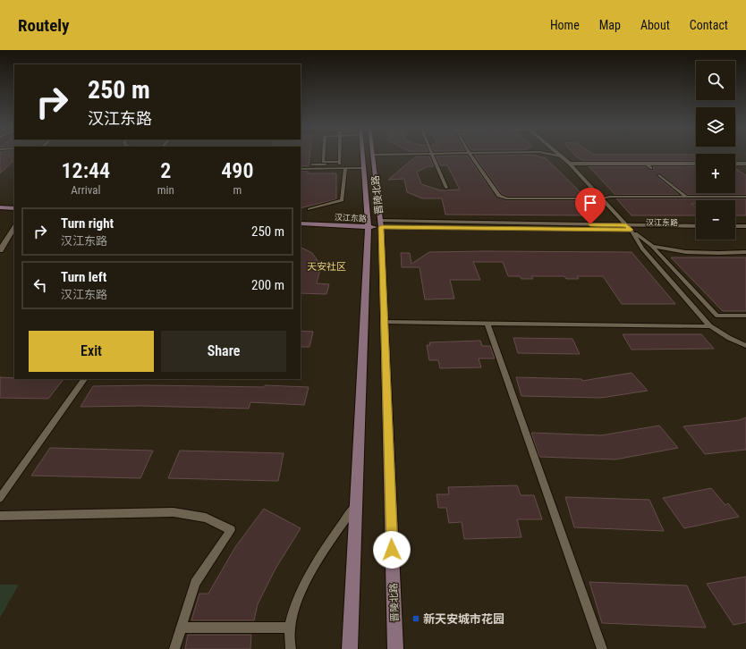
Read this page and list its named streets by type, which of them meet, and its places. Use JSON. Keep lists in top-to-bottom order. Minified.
{"streets":{"main road":["晋陵北路","汉江东路"]},"crossings":[["晋陵北路","汉江东路"]],"districts":["天安社区"],"places":{"transit":["新天安城市花园"]},"page":{"header":"Routely","nav":["Home","Map","About","Contact"],"map_buttons":["+","−"],"turn":["250 m","汉江东路"],"eta":["12:44","Arrival","2","min","490","m"],"list":[{"name":"Turn right","note":"汉江东路","value":"250 m"},{"name":"Turn left","note":"汉江东路","value":"200 m"}],"buttons":["Exit","Share"]}}
